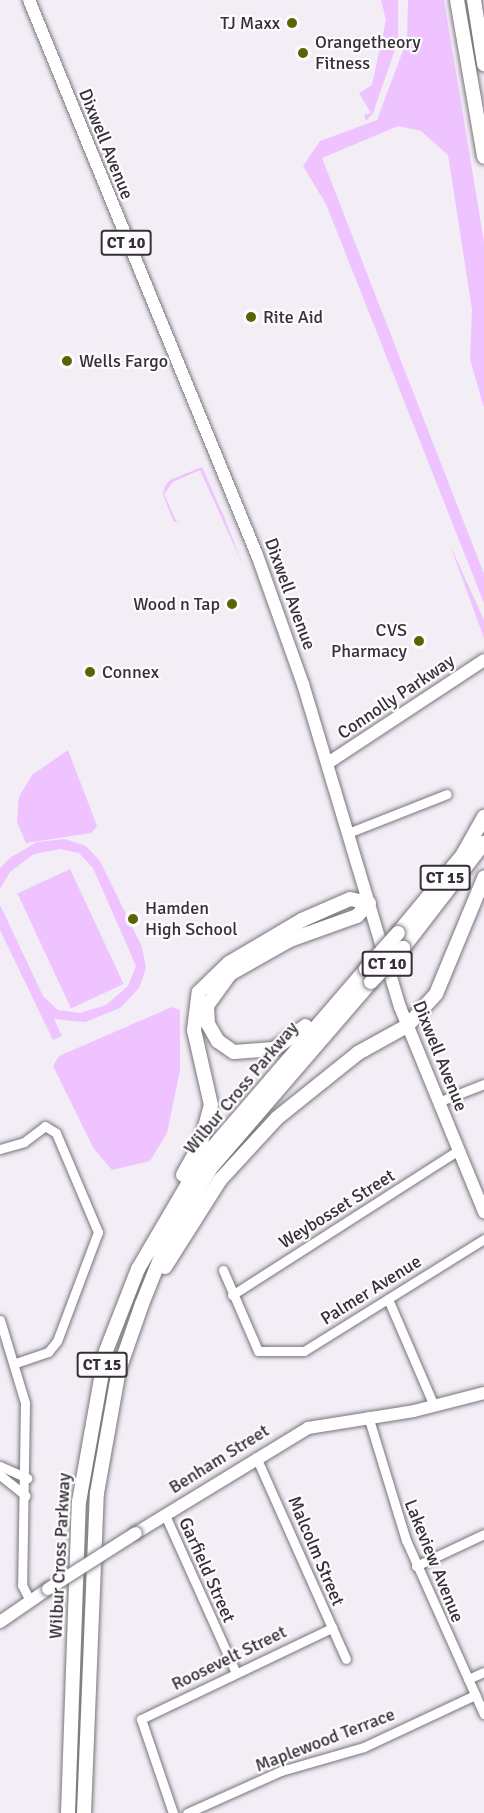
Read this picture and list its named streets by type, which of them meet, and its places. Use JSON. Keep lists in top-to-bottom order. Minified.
{"streets":{"highway":["CT 15","Wilbur Cross Parkway"],"main road":["Dixwell Avenue","CT 10","Connolly Parkway","Benham Street"],"street":["Weybosset Street","Palmer Avenue","Malcolm Street","Lakeview Avenue","Garfield Street","Roosevelt Street","Maplewood Terrace"]},"crossings":[["Dixwell Avenue","Connolly Parkway"],["Dixwell Avenue","Weybosset Street"],["Weybosset Street","Palmer Avenue"],["Benham Street","Malcolm Street"],["Benham Street","Lakeview Avenue"],["Benham Street","Garfield Street"],["Malcolm Street","Roosevelt Street"],["Lakeview Avenue","Maplewood Terrace"],["Garfield Street","Roosevelt Street"]],"places":["TJ Maxx","Orangetheory Fitness","Rite Aid","Wells Fargo","Wood n Tap","CVS Pharmacy","Connex","Hamden High School"]}
